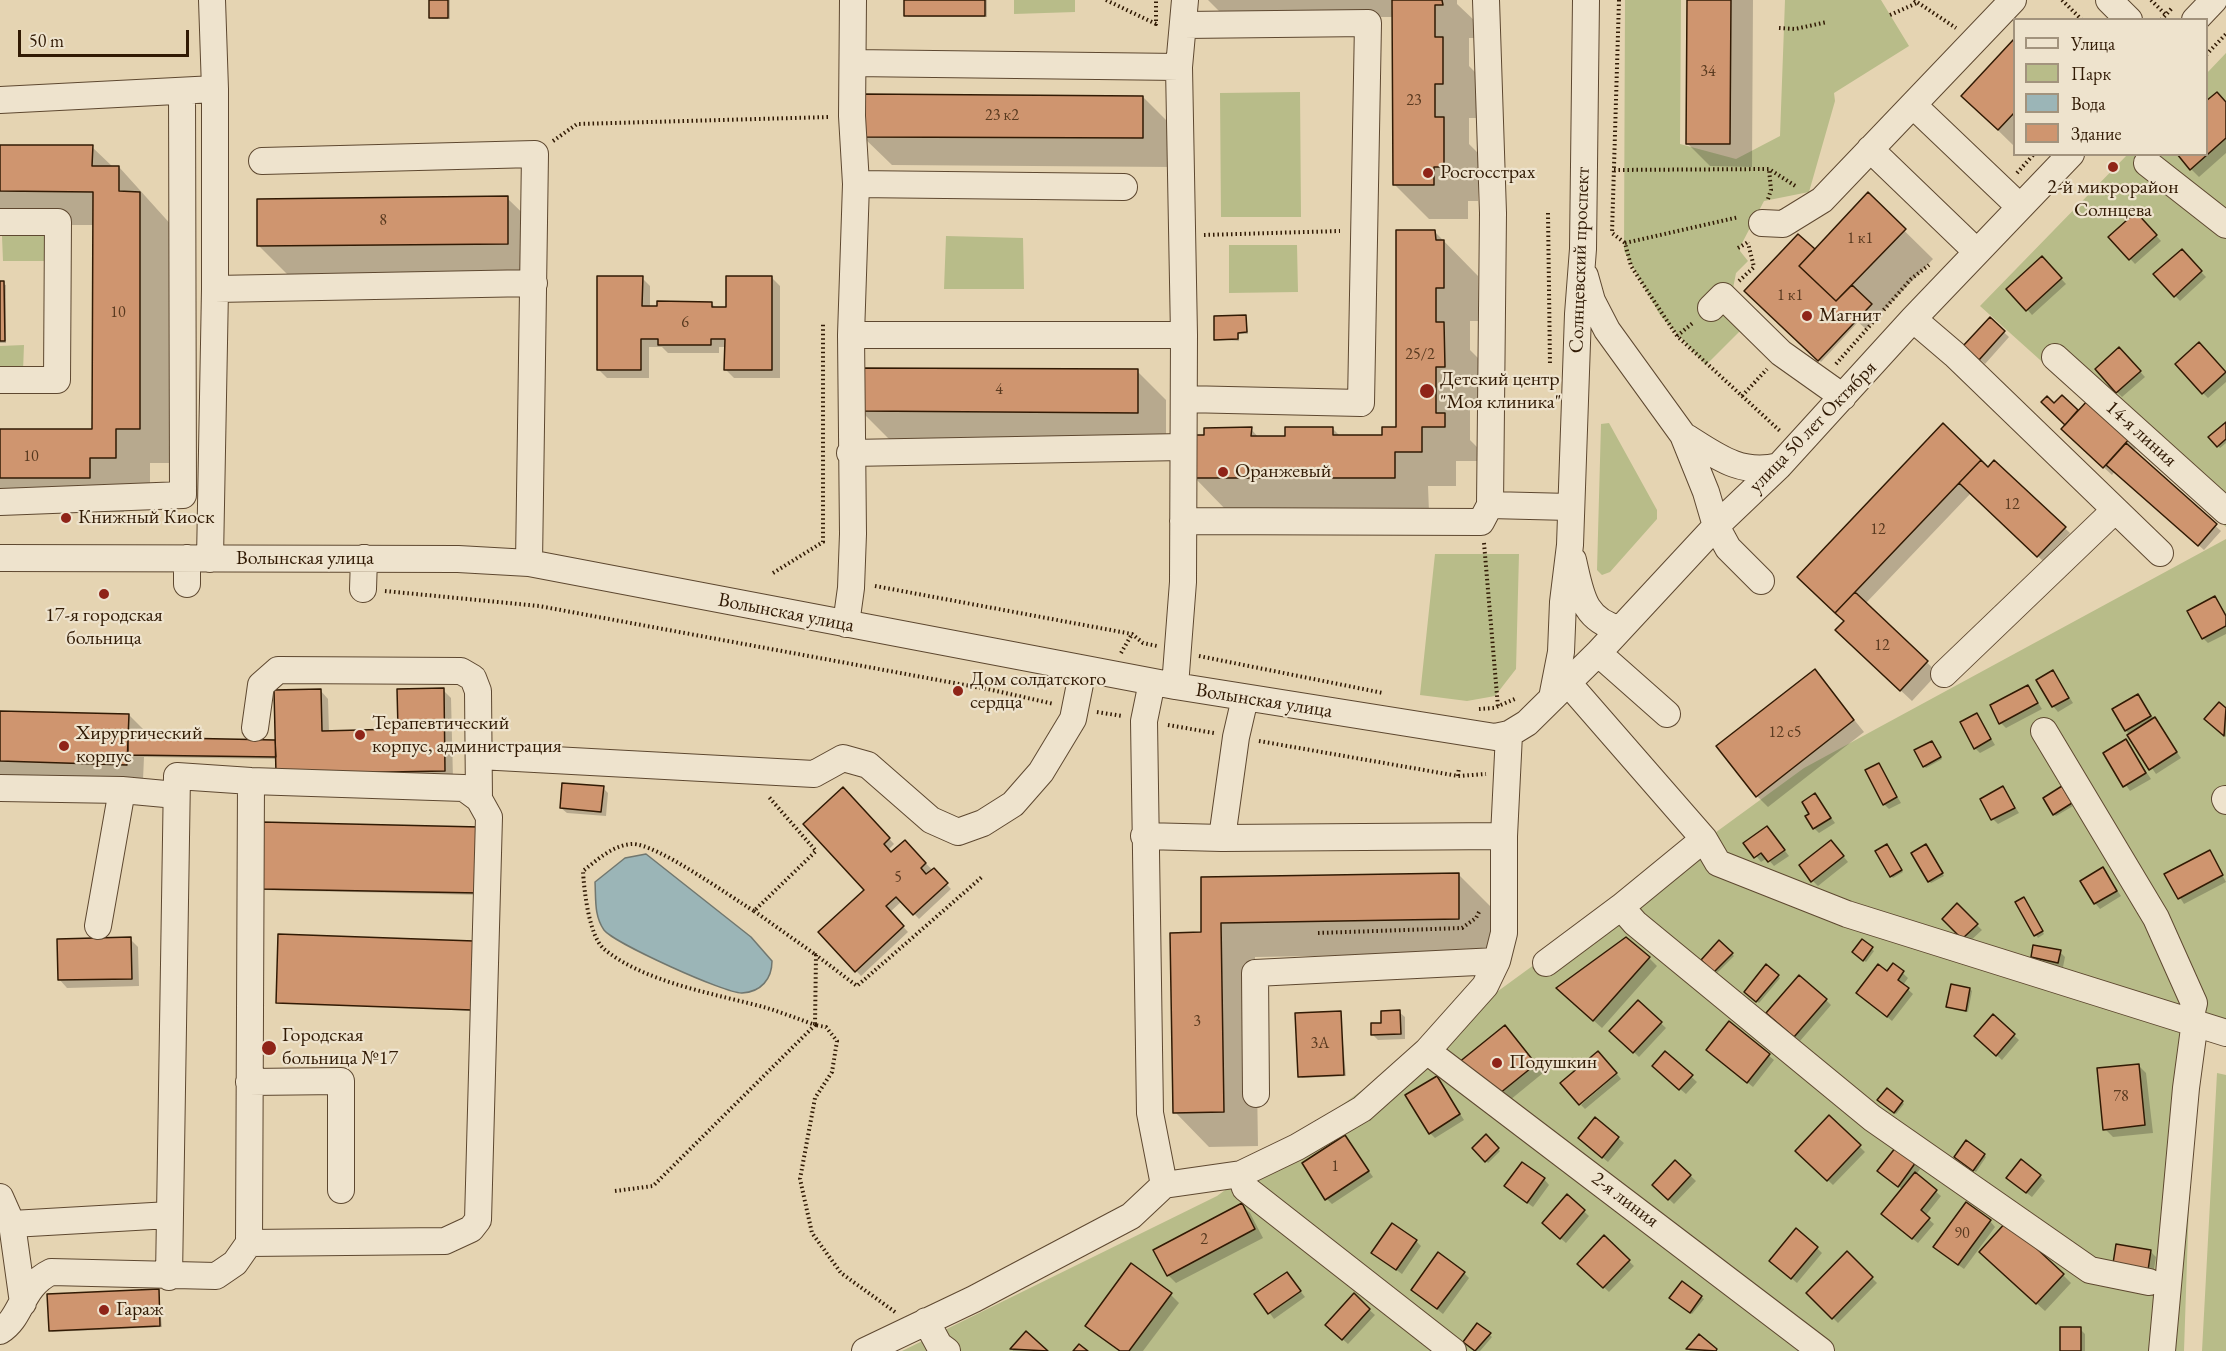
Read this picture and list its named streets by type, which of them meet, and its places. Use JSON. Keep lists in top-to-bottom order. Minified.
{"streets":{"street":["Солнцевский проспект","улица 50 лет Октября","14-я линия","Волынская улица","2-я линия"]},"crossings":[["Солнцевский проспект","улица 50 лет Октября"]],"places":["2-й микрорайон Солнцева","Росгосстрах","Магнит","Детский центр \"Моя клиника\"","Оранжевый","Книжный Киоск","17-я городская больница","Дом солдатского сердца","Терапевтический корпус, администрация","Хирургический корпус","Городская больница №17","Подушкин","Гараж"],"house_numbers":["34","23","23 к2","8","1 к1","1 к1","10","6","25/2","4","10","12","12","12","12 с5","5","3","3А","78","1","90","2"],"legend":["Улица","Парк","Вода","Здание"],"scale_bar":"50 m"}
